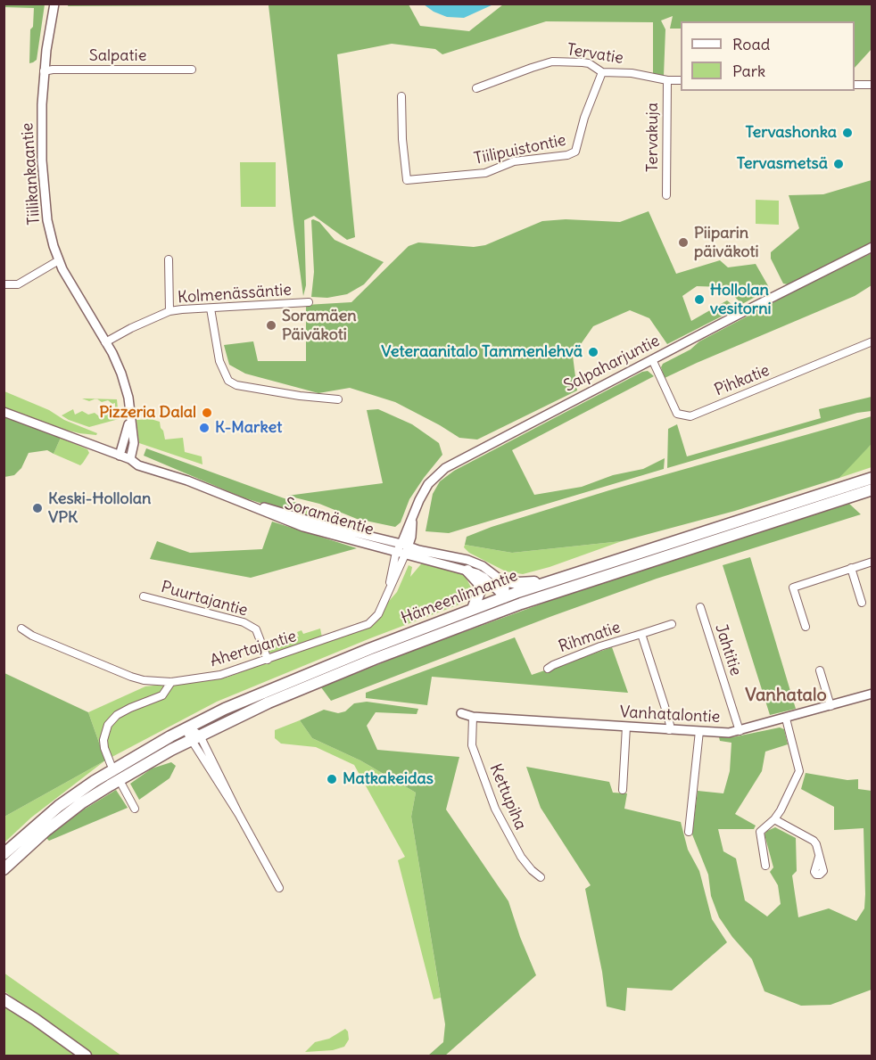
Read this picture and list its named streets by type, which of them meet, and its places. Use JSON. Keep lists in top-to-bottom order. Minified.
{"streets":{"main road":["Hämeenlinnantie"],"street":["Tervatie","Salpatie","Tervakuja","Tiilipuistontie","Tiilikankaantie","Kolmenässäntie","Salpaharjuntie","Pihkatie","Soramäentie","Puurtajantie","Rihmatie","Ahertajantie","Jahtitie","Vanhatalontie","Kettupiha"]},"crossings":[["Tervatie","Tervakuja"],["Tervatie","Tiilipuistontie"],["Salpatie","Tiilikankaantie"],["Tiilikankaantie","Kolmenässäntie"],["Tiilikankaantie","Soramäentie"],["Salpaharjuntie","Pihkatie"],["Salpaharjuntie","Soramäentie"],["Salpaharjuntie","Ahertajantie"],["Soramäentie","Hämeenlinnantie"],["Soramäentie","Ahertajantie"],["Puurtajantie","Ahertajantie"],["Rihmatie","Vanhatalontie"],["Jahtitie","Vanhatalontie"],["Vanhatalontie","Kettupiha"]],"districts":["Vanhatalo"],"places":["Tervashonka","Tervasmetsä","Piiparin päiväkoti","Hollolan vesitorni","Soramäen Päiväkoti","Veteraanitalo Tammenlehvä","Pizzeria Dalal","K-Market","Keski-Hollolan VPK","Matkakeidas"],"legend":["Road","Park"]}
